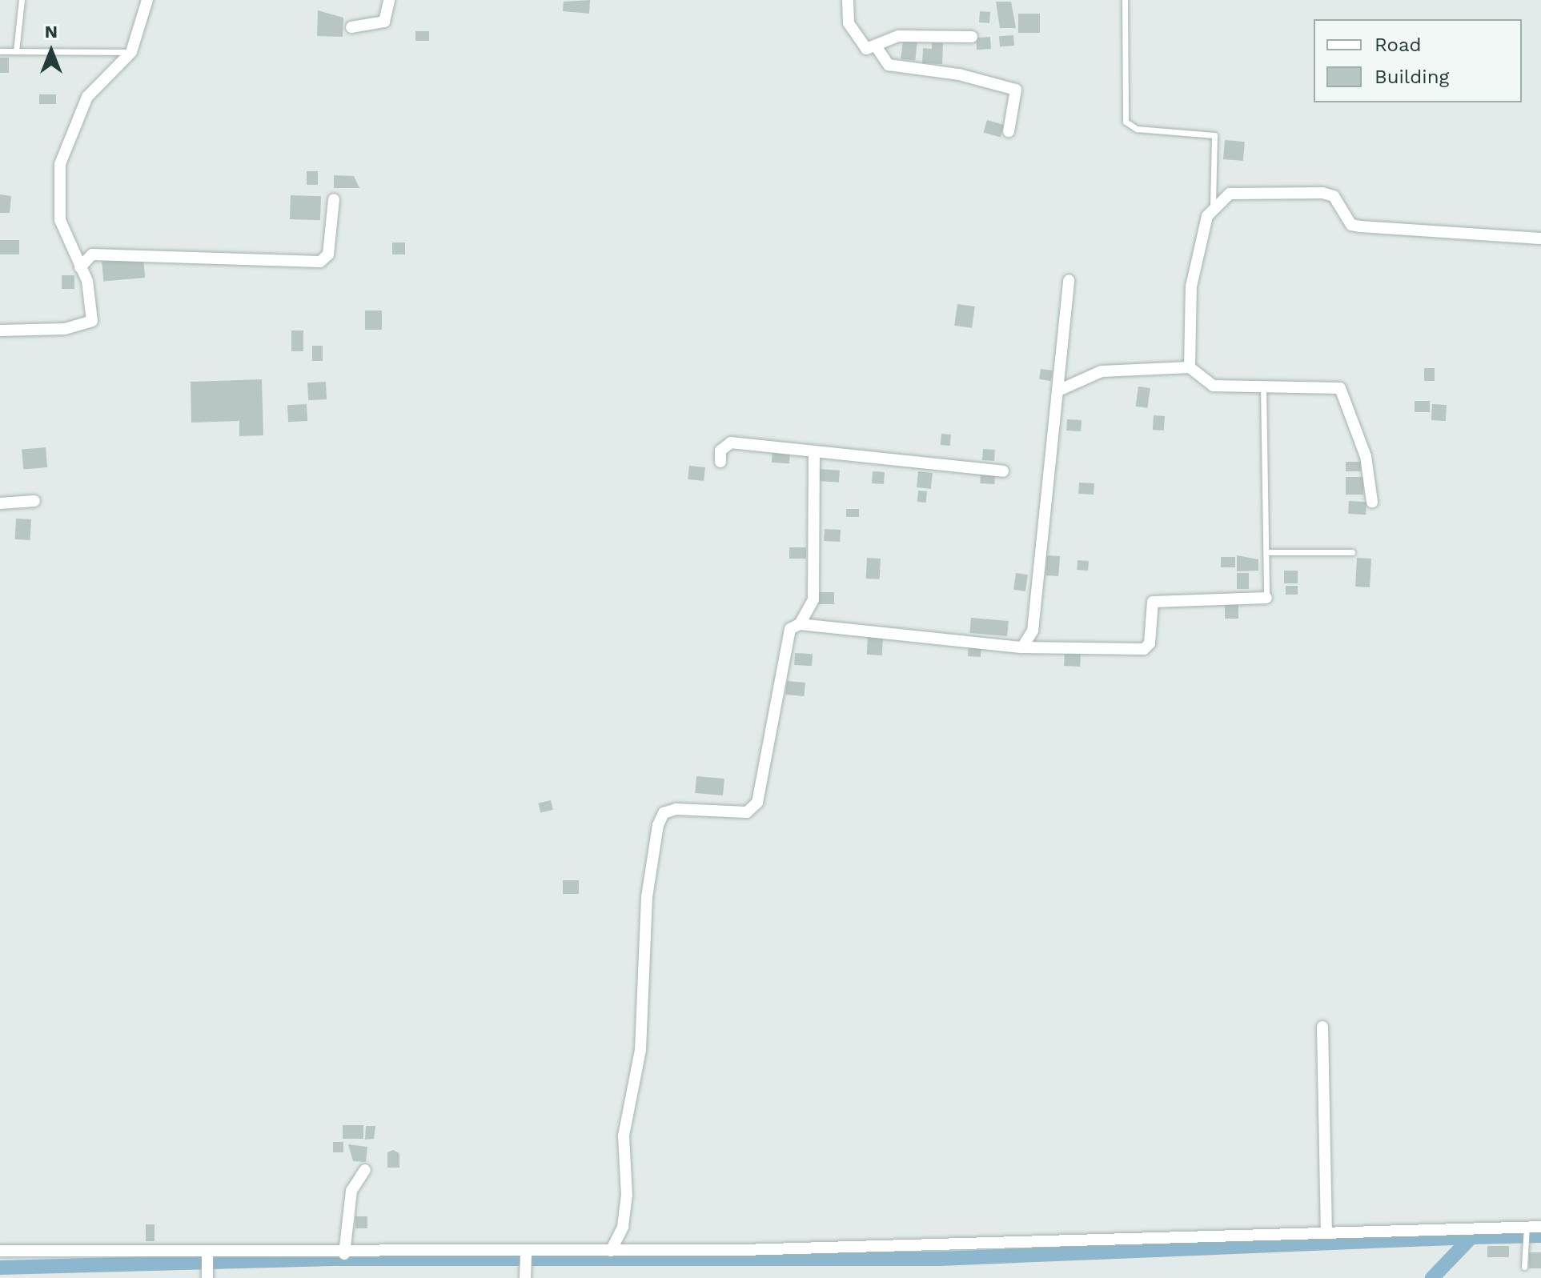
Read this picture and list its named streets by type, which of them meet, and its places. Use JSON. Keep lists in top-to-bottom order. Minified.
{"legend":["Road","Building"],"north":"top"}
